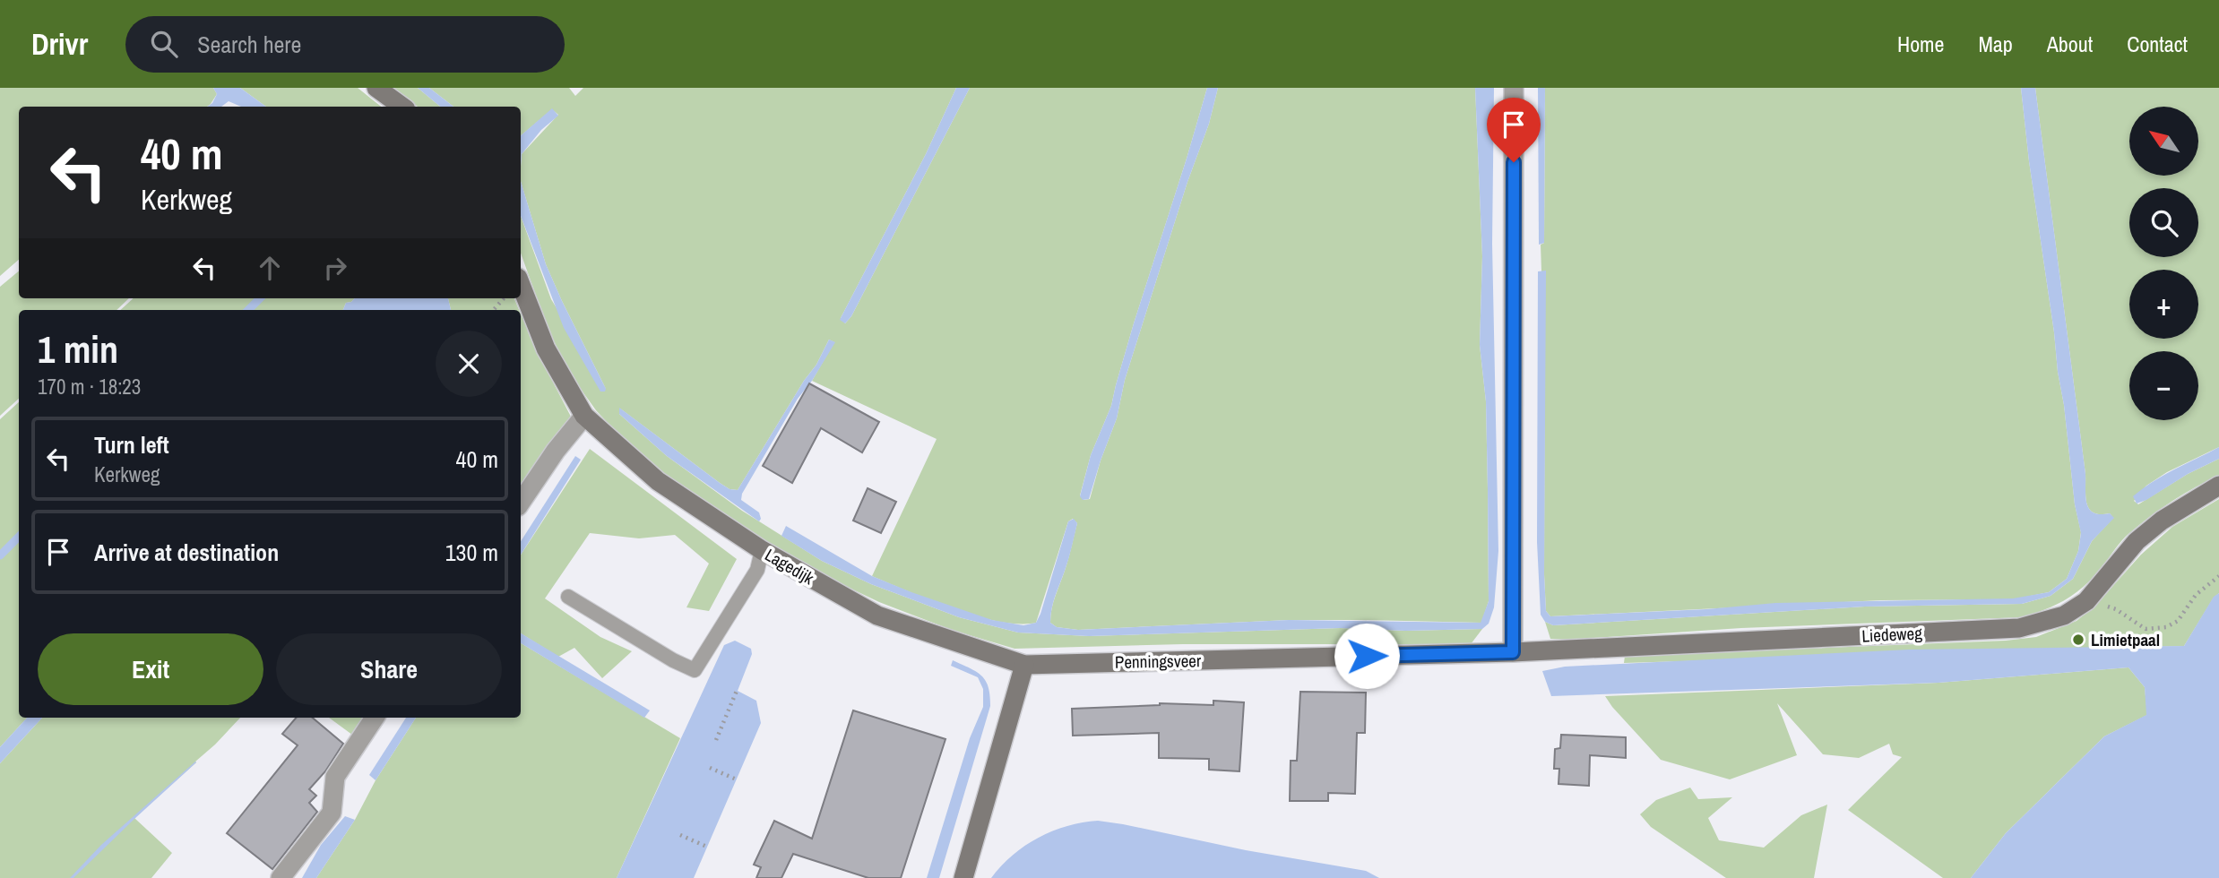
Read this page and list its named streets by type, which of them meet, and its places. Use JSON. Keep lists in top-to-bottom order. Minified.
{"streets":{"street":["Lagedijk","Liedeweg","Penningsveer"]},"crossings":[["Lagedijk","Penningsveer"],["Liedeweg","Penningsveer"]],"places":["Limietpaal"],"north":"top left","page":{"header":"Drivr","search":"Search here","nav":["Home","Map","About","Contact"],"map_buttons":["+","−"],"turn":["40 m","Kerkweg"],"heading":["1 min","170 m · 18:23"],"list":[{"name":"Turn left","note":"Kerkweg","value":"40 m"},{"name":"Arrive at destination","value":"130 m"}],"buttons":["Exit","Share"]}}
